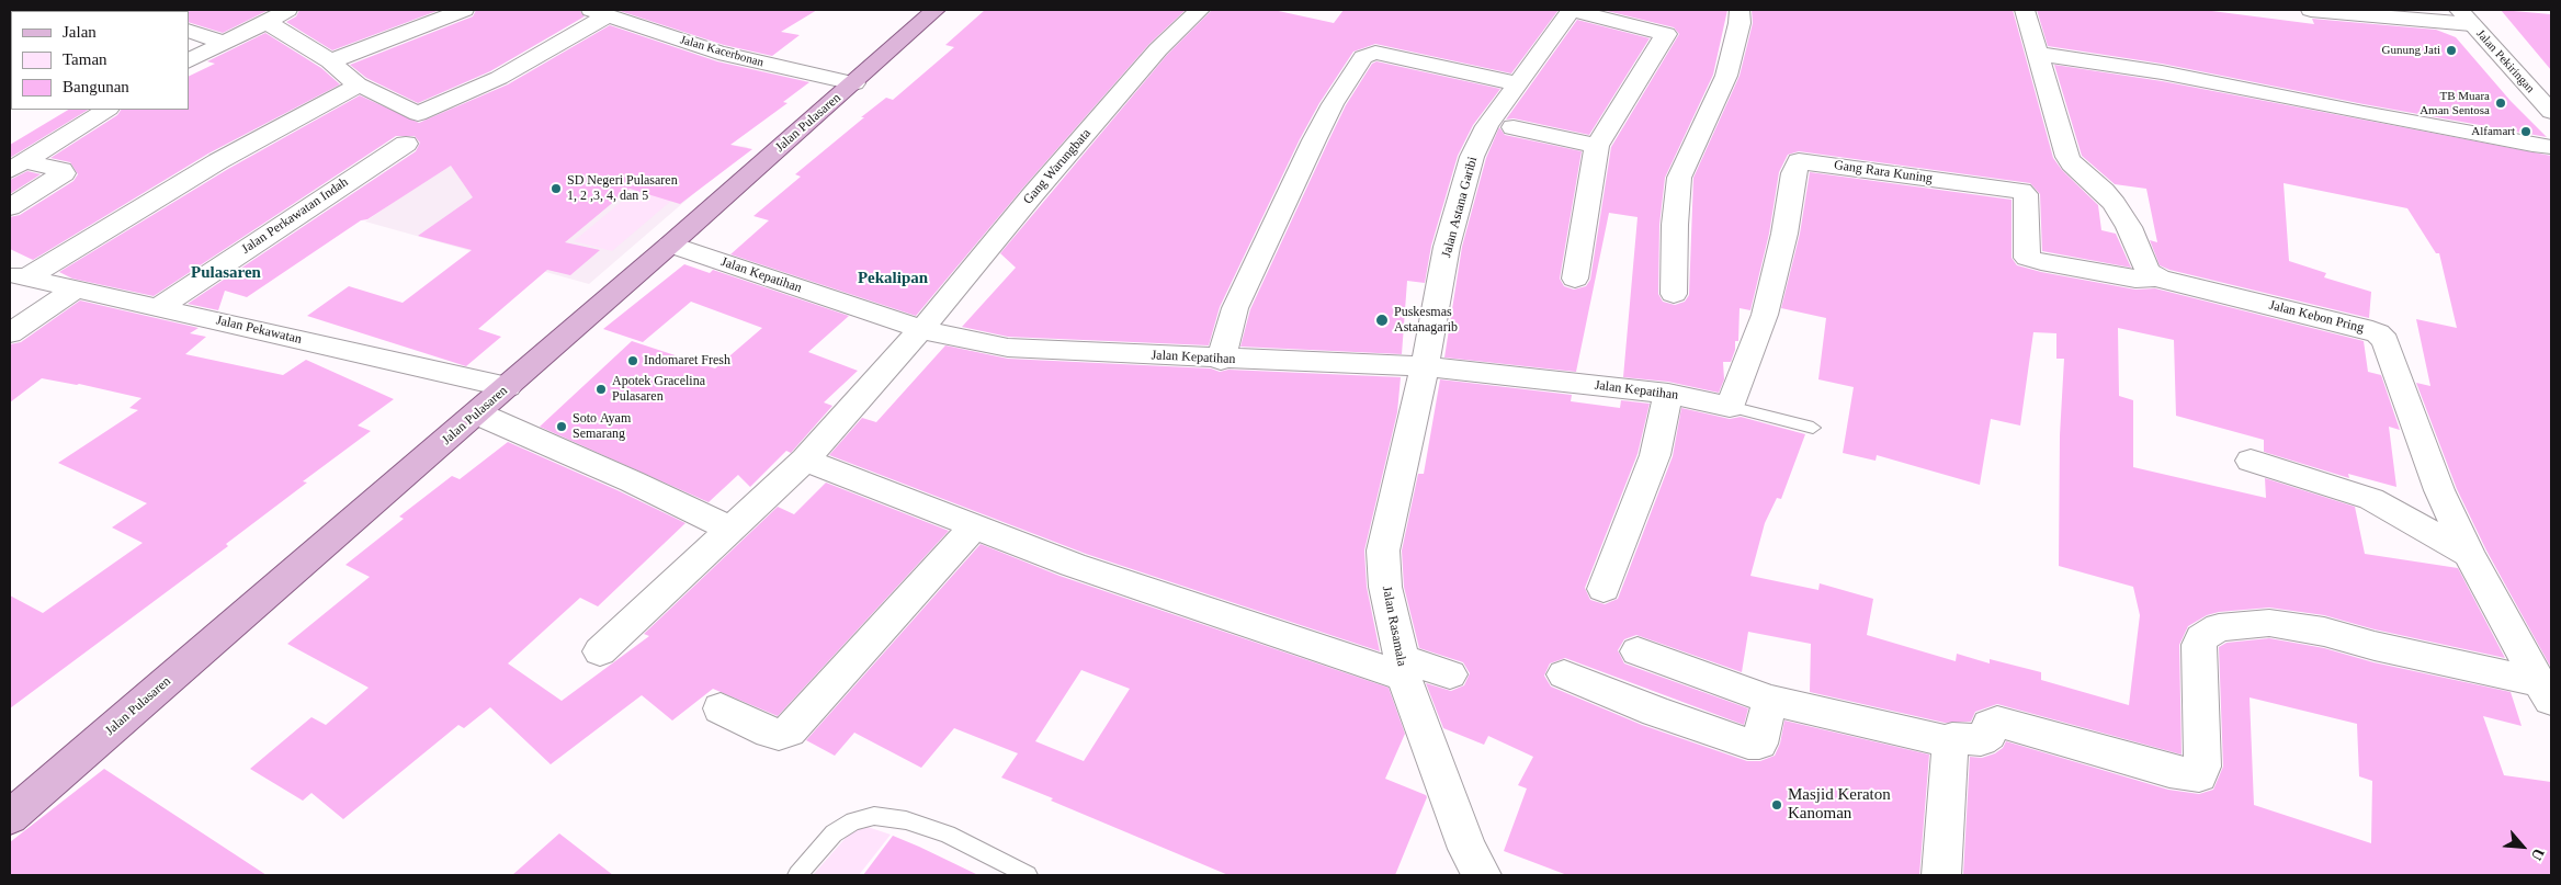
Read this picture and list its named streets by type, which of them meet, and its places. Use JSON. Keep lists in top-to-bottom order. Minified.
{"streets":{"main road":["Jalan Pulasaren"],"street":["Jalan Kacerbonan","Jalan Pekiringan","Gang Warungbata","Gang Rara Kuning","Jalan Astana Garibi","Jalan Perkawatan Indah","Jalan Kepatihan","Jalan Kebon Pring","Jalan Pekawatan","Jalan Rasamala"]},"crossings":[["Jalan Kacerbonan","Jalan Pulasaren"],["Jalan Pulasaren","Jalan Kepatihan"],["Jalan Pulasaren","Jalan Pekawatan"],["Gang Warungbata","Jalan Kepatihan"],["Gang Rara Kuning","Jalan Kepatihan"],["Gang Rara Kuning","Jalan Kebon Pring"],["Jalan Astana Garibi","Jalan Kepatihan"],["Jalan Astana Garibi","Jalan Rasamala"],["Jalan Perkawatan Indah","Jalan Pekawatan"],["Jalan Kepatihan","Jalan Rasamala"]],"districts":["Pulasaren","Pekalipan"],"places":["Gunung Jati","TB Muara Aman Sentosa","Alfamart","SD Negeri Pulasaren 1, 2 ,3, 4, dan 5","Puskesmas Astanagarib","Indomaret Fresh","Apotek Gracelina Pulasaren","Soto Ayam Semarang","Masjid Keraton Kanoman"],"legend":["Jalan","Taman","Bangunan"],"north":"bottom right"}
